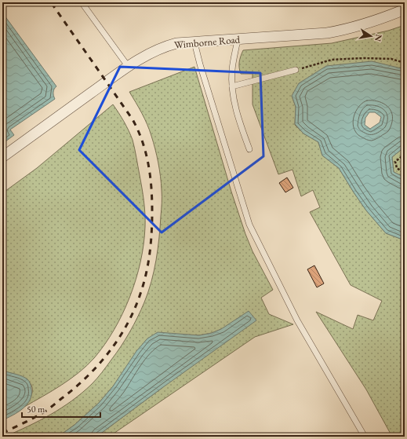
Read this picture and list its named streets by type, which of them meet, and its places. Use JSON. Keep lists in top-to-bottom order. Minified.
{"streets":{"street":["Wimborne Road"]},"scale_bar":"50 m","north":"right"}
